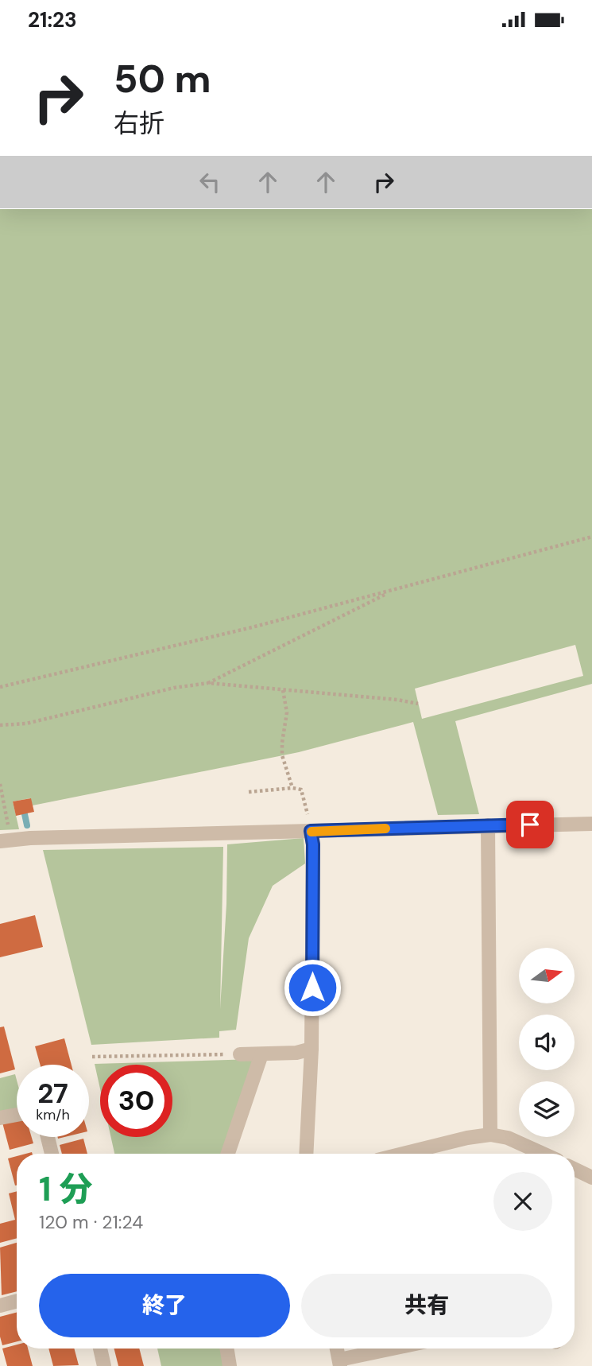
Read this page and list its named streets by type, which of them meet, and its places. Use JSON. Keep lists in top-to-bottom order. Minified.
{"north":"right","page":{"status":"21:23","turn":["50 m","右折"],"speed":"27 km/h","limit":"30","heading":["1 分","120 m · 21:24"],"buttons":["終了","共有"]}}
